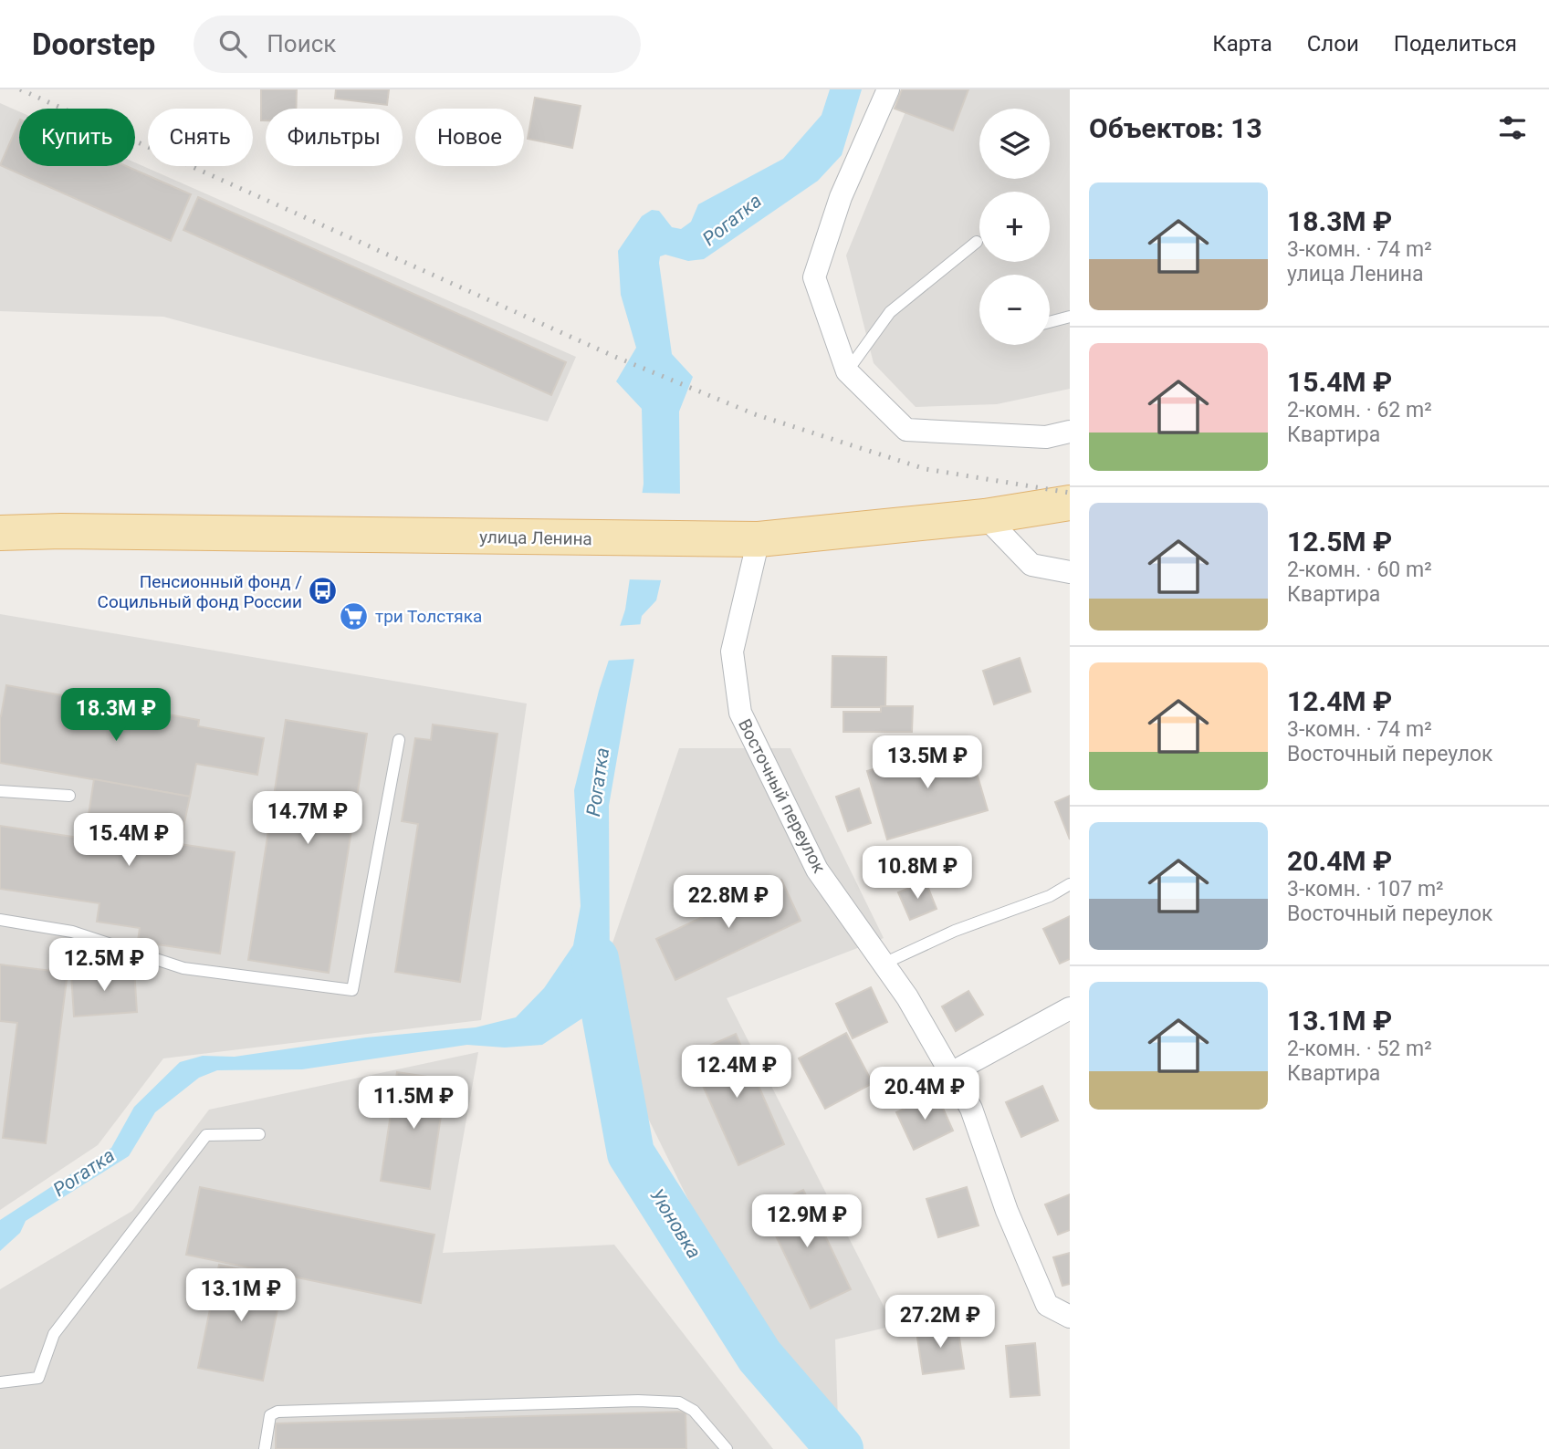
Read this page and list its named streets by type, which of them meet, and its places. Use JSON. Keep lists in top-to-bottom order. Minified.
{"streets":{"main road":["улица Ленина"],"street":["Восточный переулок"]},"crossings":[["улица Ленина","Восточный переулок"]],"water":["Рогатка","Уюновка"],"places":{"bus stop":["Пенсионный фонд / Социльный фонд России"],"supermarket":["три Толстяка"]},"page":{"header":"Doorstep","search":"Поиск","nav":["Карта","Слои","Поделиться"],"heading":"Объектов: 13","map_buttons":["+","−"],"chip":["Купить","Снять","Фильтры","Новое"],"list":[{"name":"18.3M ₽","note":"3-комн. · 74 m² · улица Ленина"},{"name":"15.4M ₽","note":"2-комн. · 62 m² · Квартира"},{"name":"12.5M ₽","note":"2-комн. · 60 m² · Квартира"},{"name":"12.4M ₽","note":"3-комн. · 74 m² · Восточный переулок"},{"name":"20.4M ₽","note":"3-комн. · 107 m² · Восточный переулок"},{"name":"13.1M ₽","note":"2-комн. · 52 m² · Квартира"}],"price":["18.3M ₽","13.5M ₽","14.7M ₽","15.4M ₽","10.8M ₽","22.8M ₽","12.5M ₽","12.4M ₽","20.4M ₽","11.5M ₽","12.9M ₽","13.1M ₽","27.2M ₽"]}}
